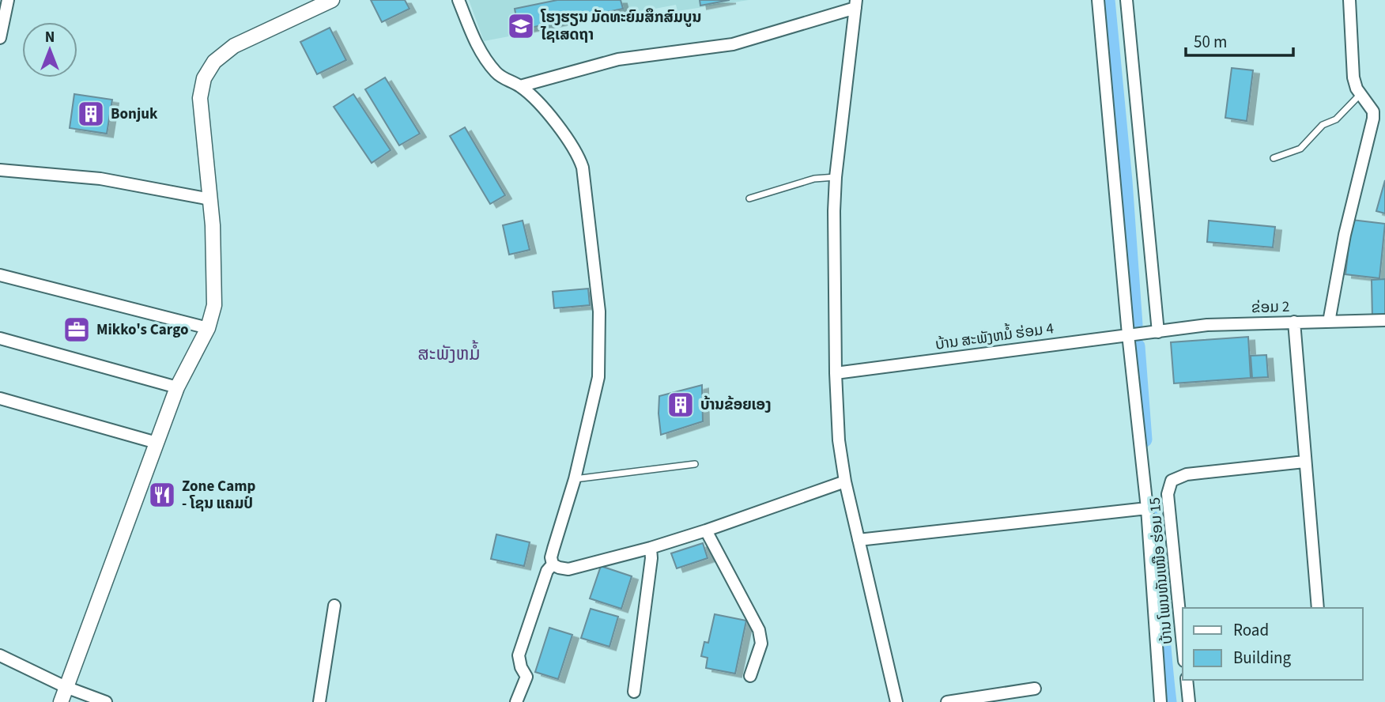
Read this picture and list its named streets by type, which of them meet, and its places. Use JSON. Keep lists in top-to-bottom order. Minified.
{"streets":{"street":["ຂ່ອມ 2","ບ້ານ ສະພັງຫມໍ້ ຮ່ອມ 4","ບ້ານ ໂພນທັນເໜືອ ຮ່ອມ 15"]},"crossings":[["ຂ່ອມ 2","ບ້ານ ສະພັງຫມໍ້ ຮ່ອມ 4"]],"districts":["ສະພັງຫມໍ້"],"places":{"school or university":["ໂຮງຮຽນ ມັດທະຍົມສຶກສົມບູນ ໄຊເສດຖາ"],"building":["Bonjuk","ບ້ານຂ້ອຍເອງ"],"office":["Mikko's Cargo"],"restaurant":["Zone Camp - ໂຊນ ແຄມປ໌"]},"legend":["Road","Building"],"scale_bar":"50 m","north":"top"}
